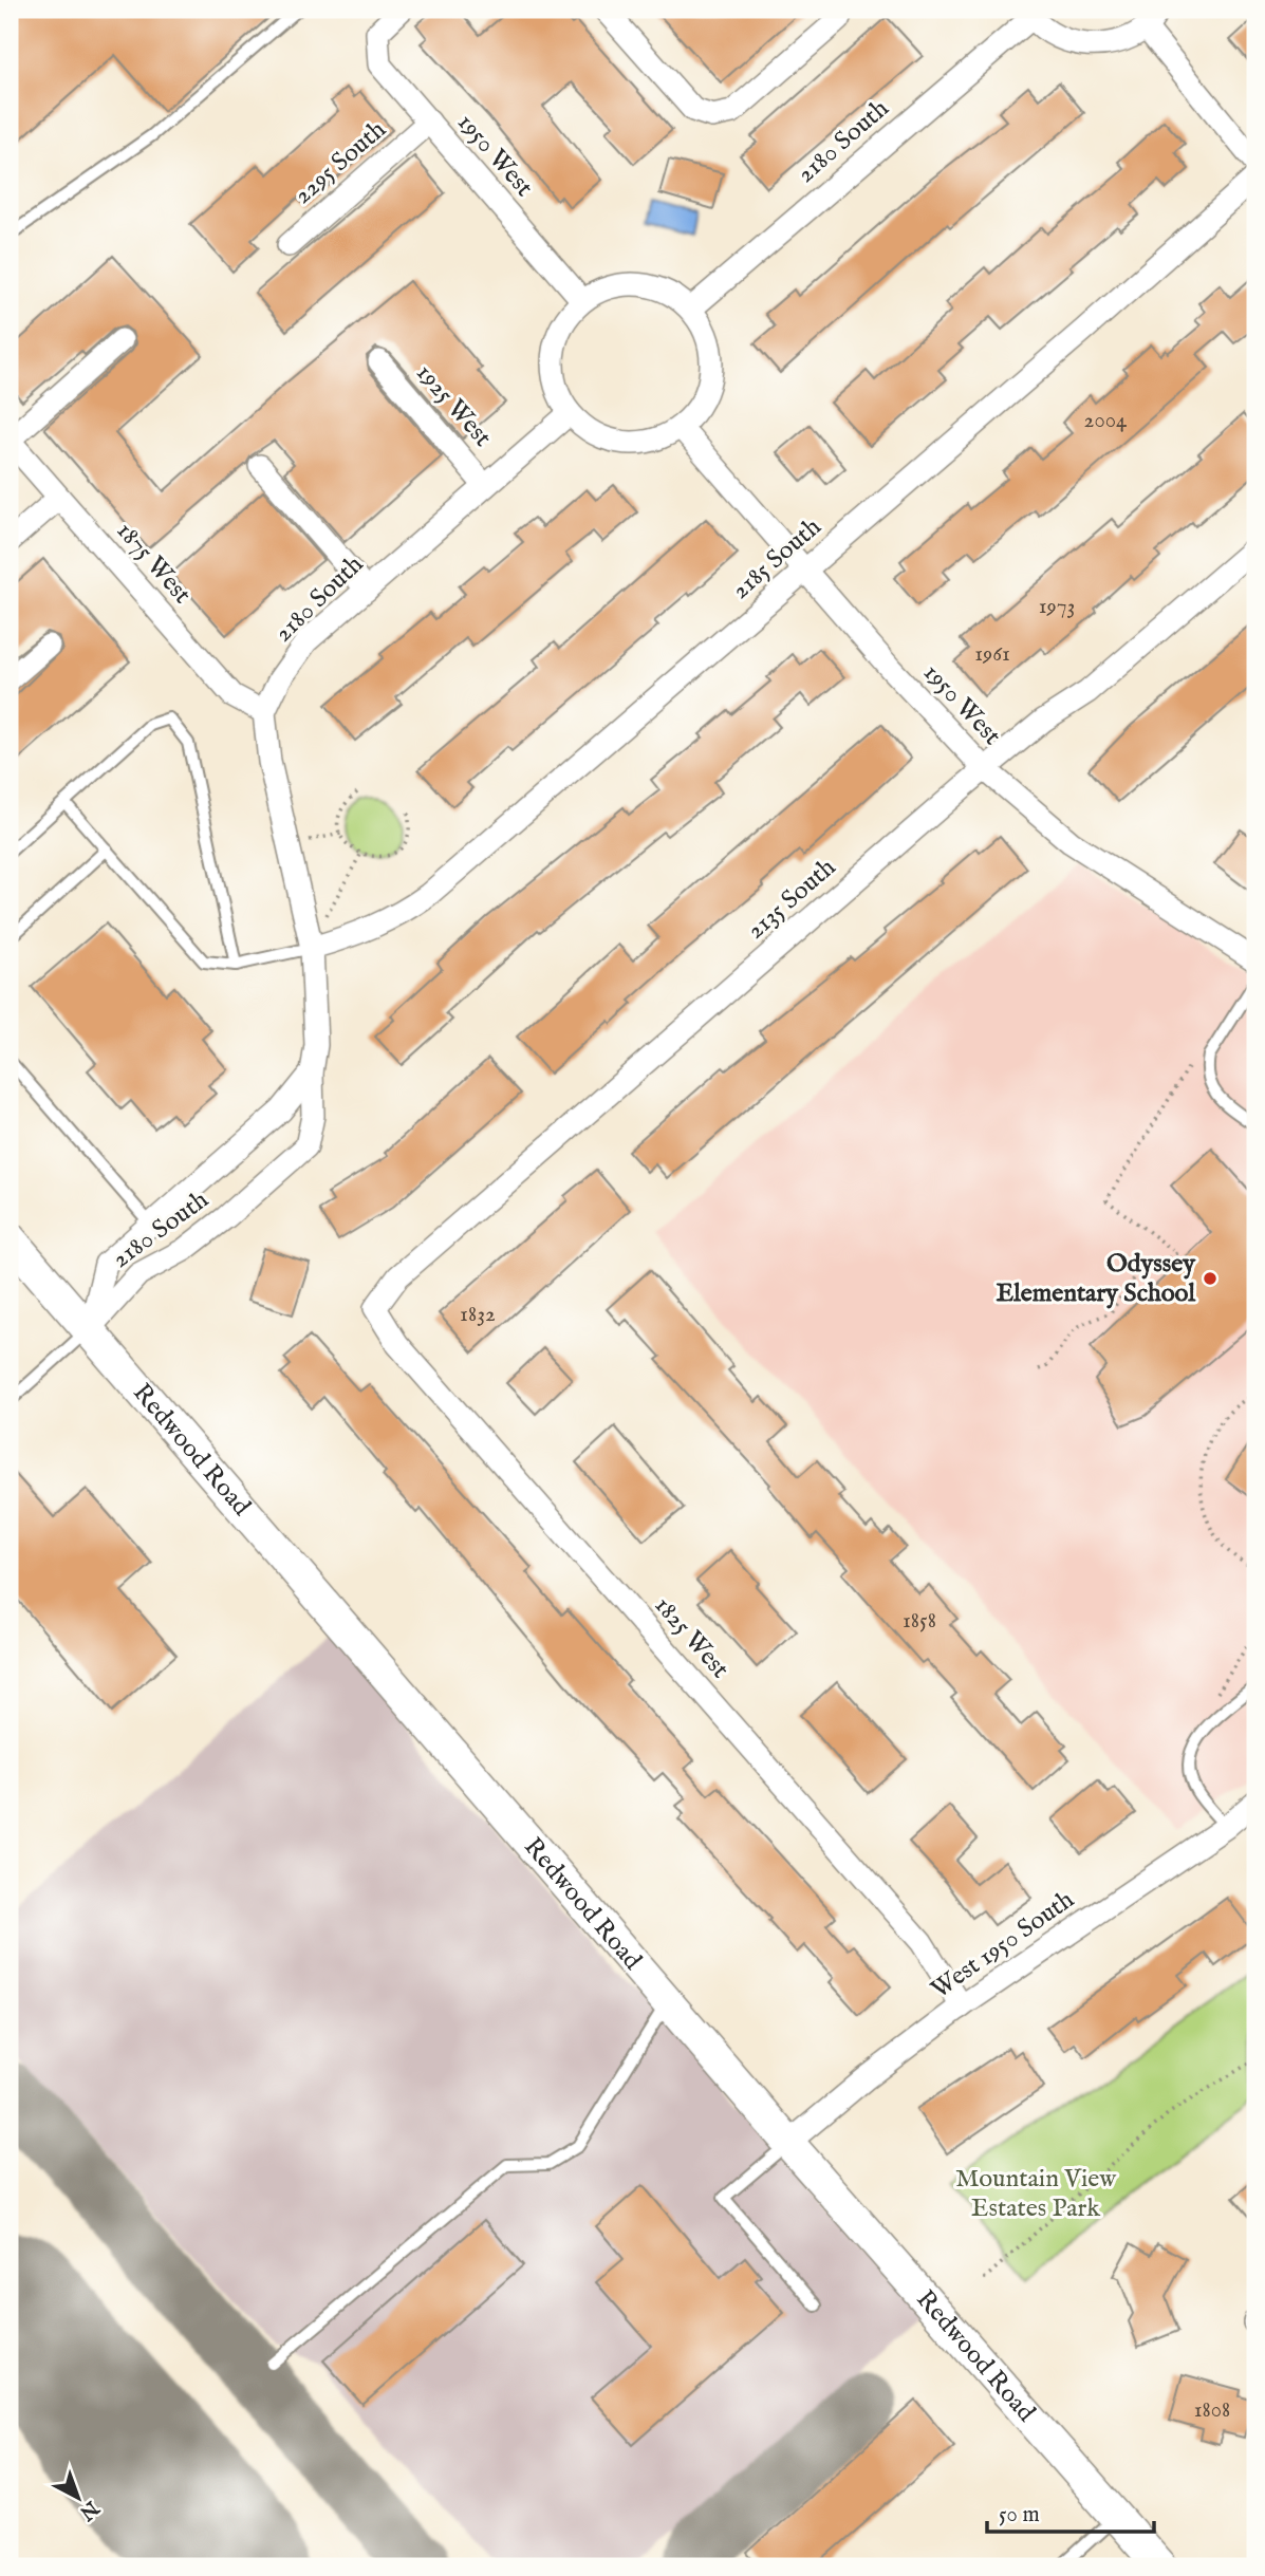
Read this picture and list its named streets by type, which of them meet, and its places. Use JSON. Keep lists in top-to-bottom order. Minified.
{"streets":{"main road":["Redwood Road"],"street":["2180 South","1950 West","2295 South","1925 West","2185 South","1875 West","2135 South","1825 West","West 1950 South"]},"crossings":[["2180 South","1950 West"],["2180 South","1925 West"],["2180 South","2185 South"],["2180 South","1875 West"],["2180 South","Redwood Road"],["1950 West","2295 South"],["1950 West","2185 South"],["1950 West","2135 South"],["2135 South","1825 West"],["Redwood Road","West 1950 South"],["1825 West","West 1950 South"]],"parks":["Mountain View Estates Park"],"places":["Odyssey Elementary School"],"house_numbers":["2004","1973","1961","1832","1858","1808"],"scale_bar":"50 m","north":"bottom right"}
